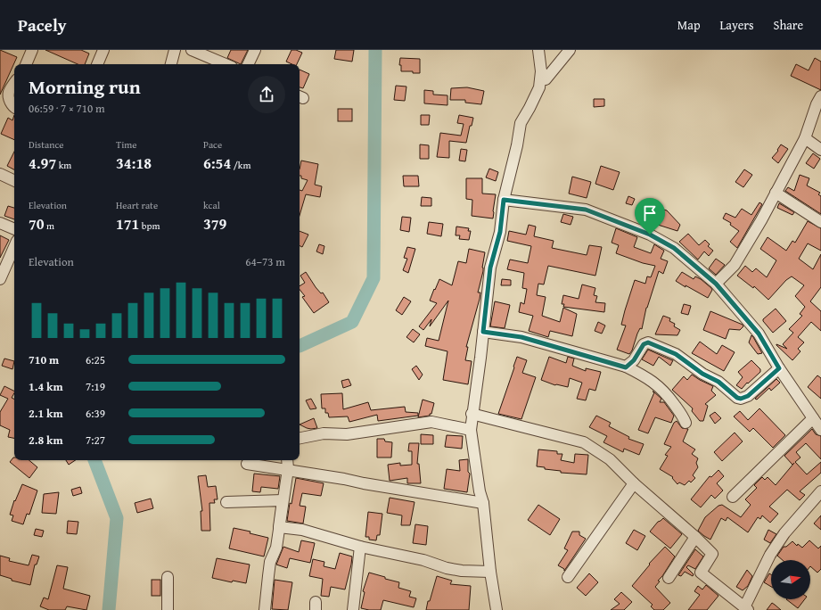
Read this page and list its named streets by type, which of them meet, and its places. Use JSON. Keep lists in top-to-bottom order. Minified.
{"north":"right","page":{"header":"Pacely","nav":["Map","Layers","Share"],"heading":["Morning run","06:59 · 7 × 710 m"],"stats":[["Distance","4.97 km"],["Time","34:18"],["Pace","6:54 /km"],["Elevation","70 m"],["Heart rate","171 bpm"],["kcal","379"]],"chart":["Elevation","64–73 m"],"list":[{"name":"710 m","note":"6:25"},{"name":"1.4 km","note":"7:19"},{"name":"2.1 km","note":"6:39"},{"name":"2.8 km","note":"7:27"}]}}
